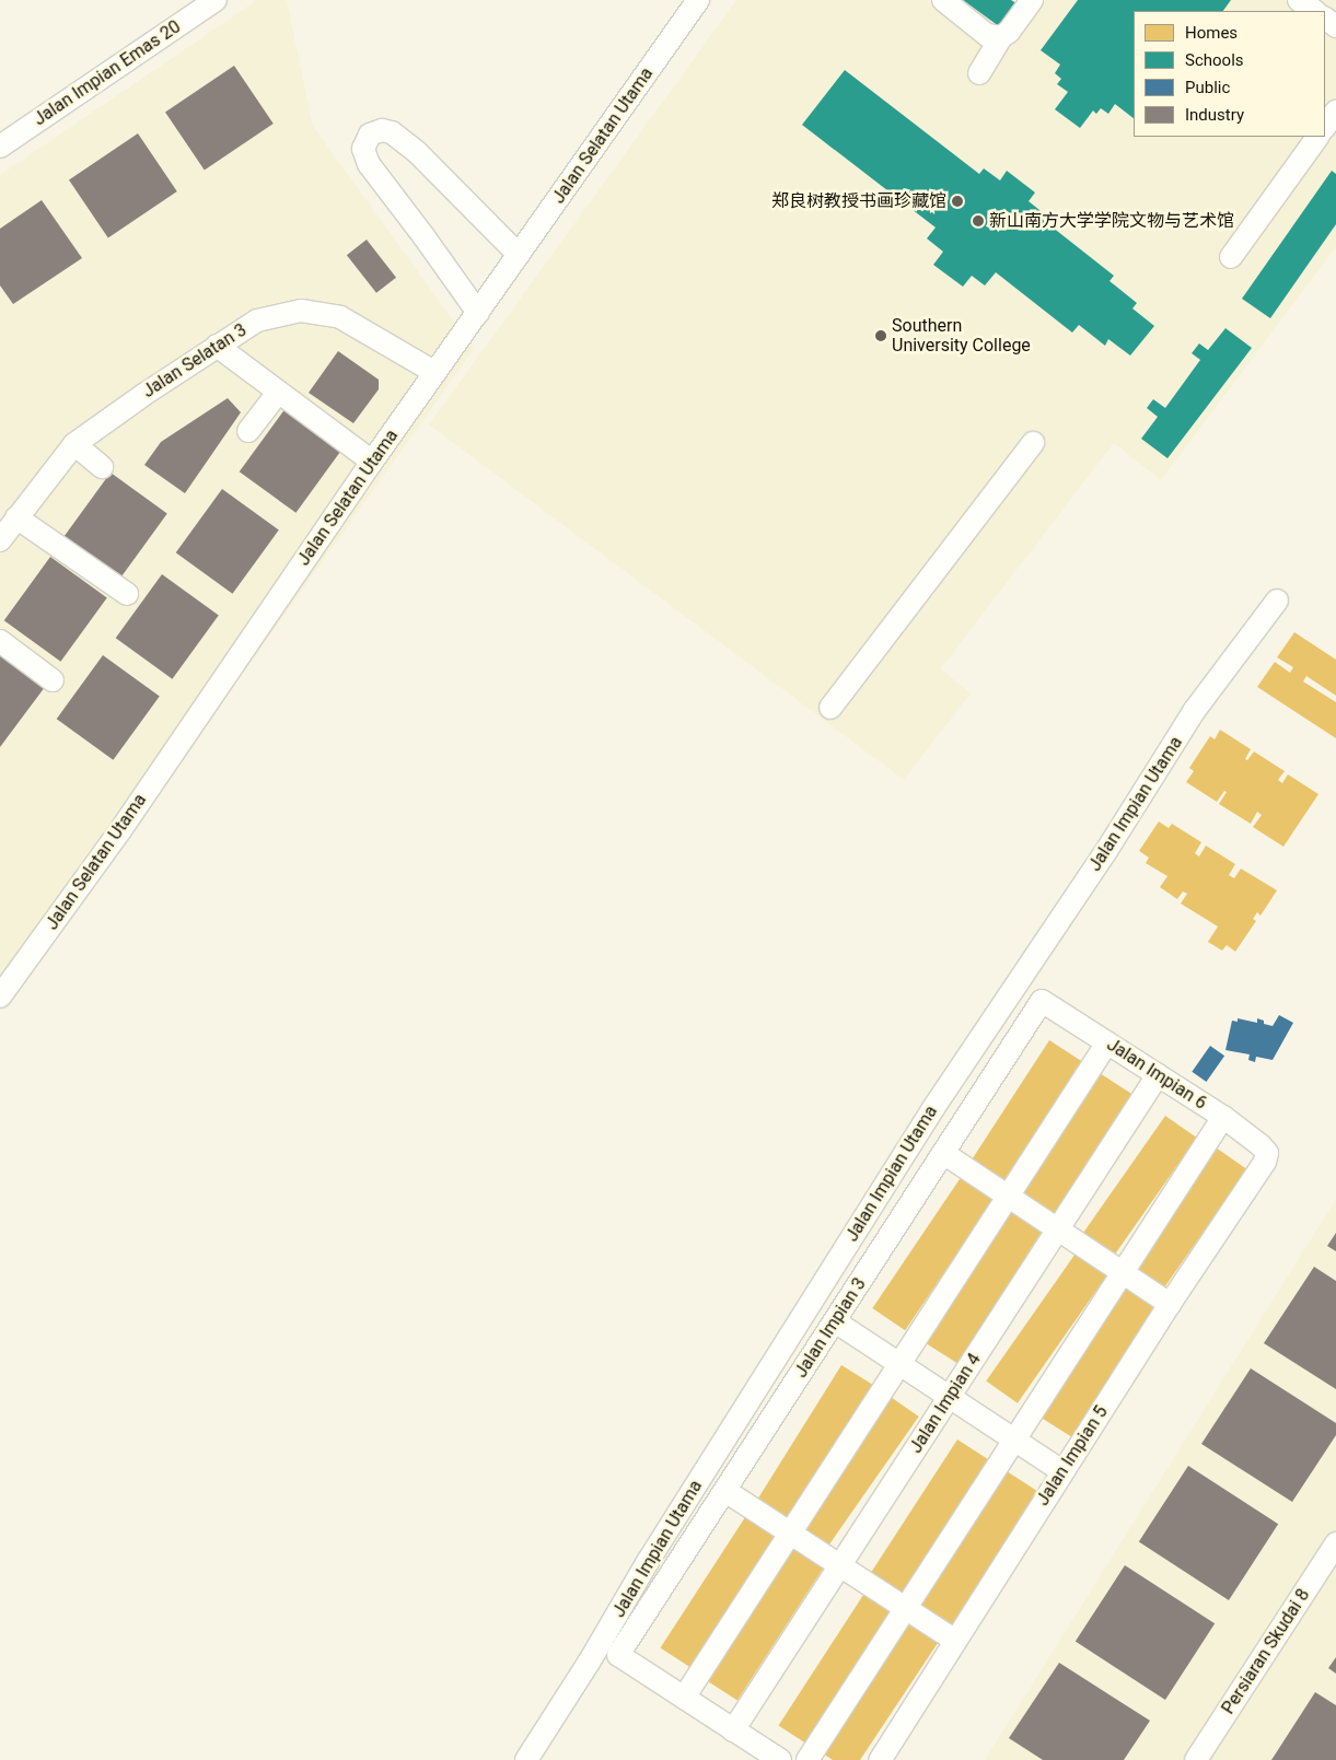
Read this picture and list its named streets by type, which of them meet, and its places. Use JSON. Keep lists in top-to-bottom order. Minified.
{"streets":{"street":["Jalan Impian Emas 20","Jalan Selatan Utama","Jalan Selatan 3","Jalan Impian Utama","Jalan Impian 6","Jalan Impian 3","Jalan Impian 4","Jalan Impian 5","Persiaran Skudai 8"]},"crossings":[["Jalan Selatan Utama","Jalan Selatan 3"],["Jalan Impian 6","Jalan Impian 3"],["Jalan Impian 6","Jalan Impian 4"],["Jalan Impian 6","Jalan Impian 5"]],"places":["郑良树教授书画珍藏馆","新山南方大学学院文物与艺术馆","Southern University College"],"legend":["Homes","Schools","Public","Industry"]}
